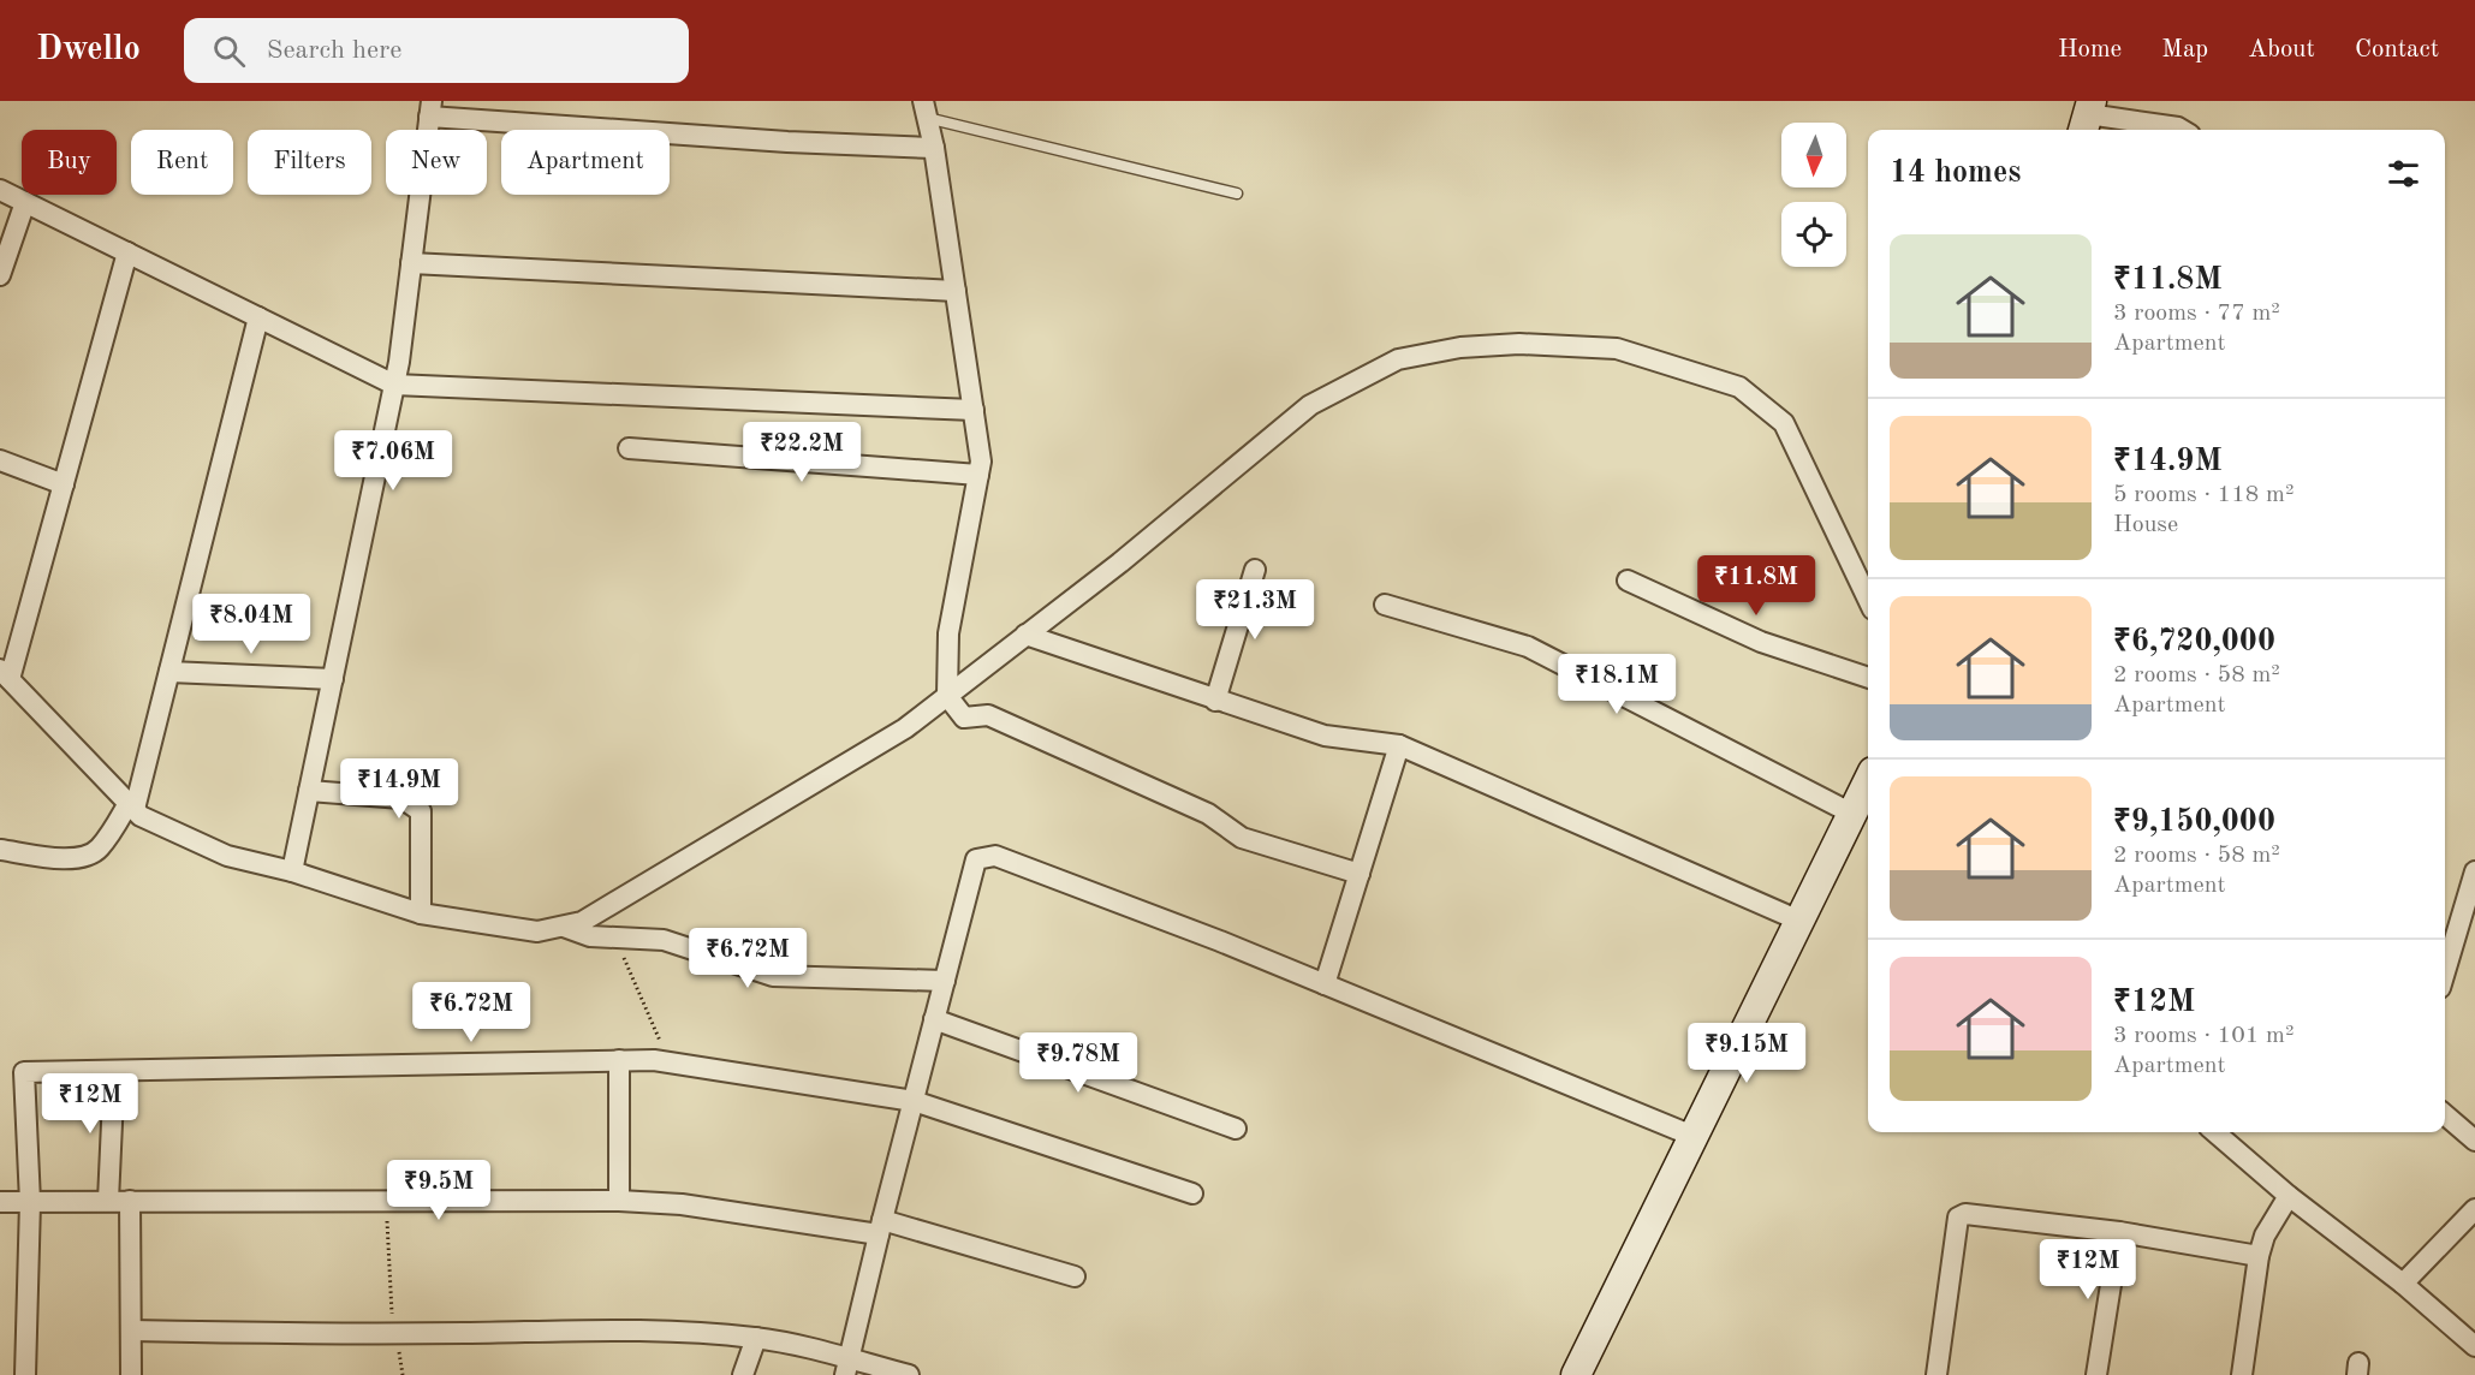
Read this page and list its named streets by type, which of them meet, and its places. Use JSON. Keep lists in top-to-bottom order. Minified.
{"north":"bottom","page":{"header":"Dwello","search":"Search here","nav":["Home","Map","About","Contact"],"chip":["Buy","Rent","Filters","New","Apartment"],"heading":"14 homes","list":[{"name":"₹11.8M","note":"3 rooms · 77 m² · Apartment"},{"name":"₹14.9M","note":"5 rooms · 118 m² · House"},{"name":"₹6,720,000","note":"2 rooms · 58 m² · Apartment"},{"name":"₹9,150,000","note":"2 rooms · 58 m² · Apartment"},{"name":"₹12M","note":"3 rooms · 101 m² · Apartment"}],"price":["₹22.2M","₹7.06M","₹11.8M","₹21.3M","₹8.04M","₹18.1M","₹14.9M","₹6.72M","₹6.72M","₹9.15M","₹9.78M","₹12M","₹9.5M","₹12M"]}}
